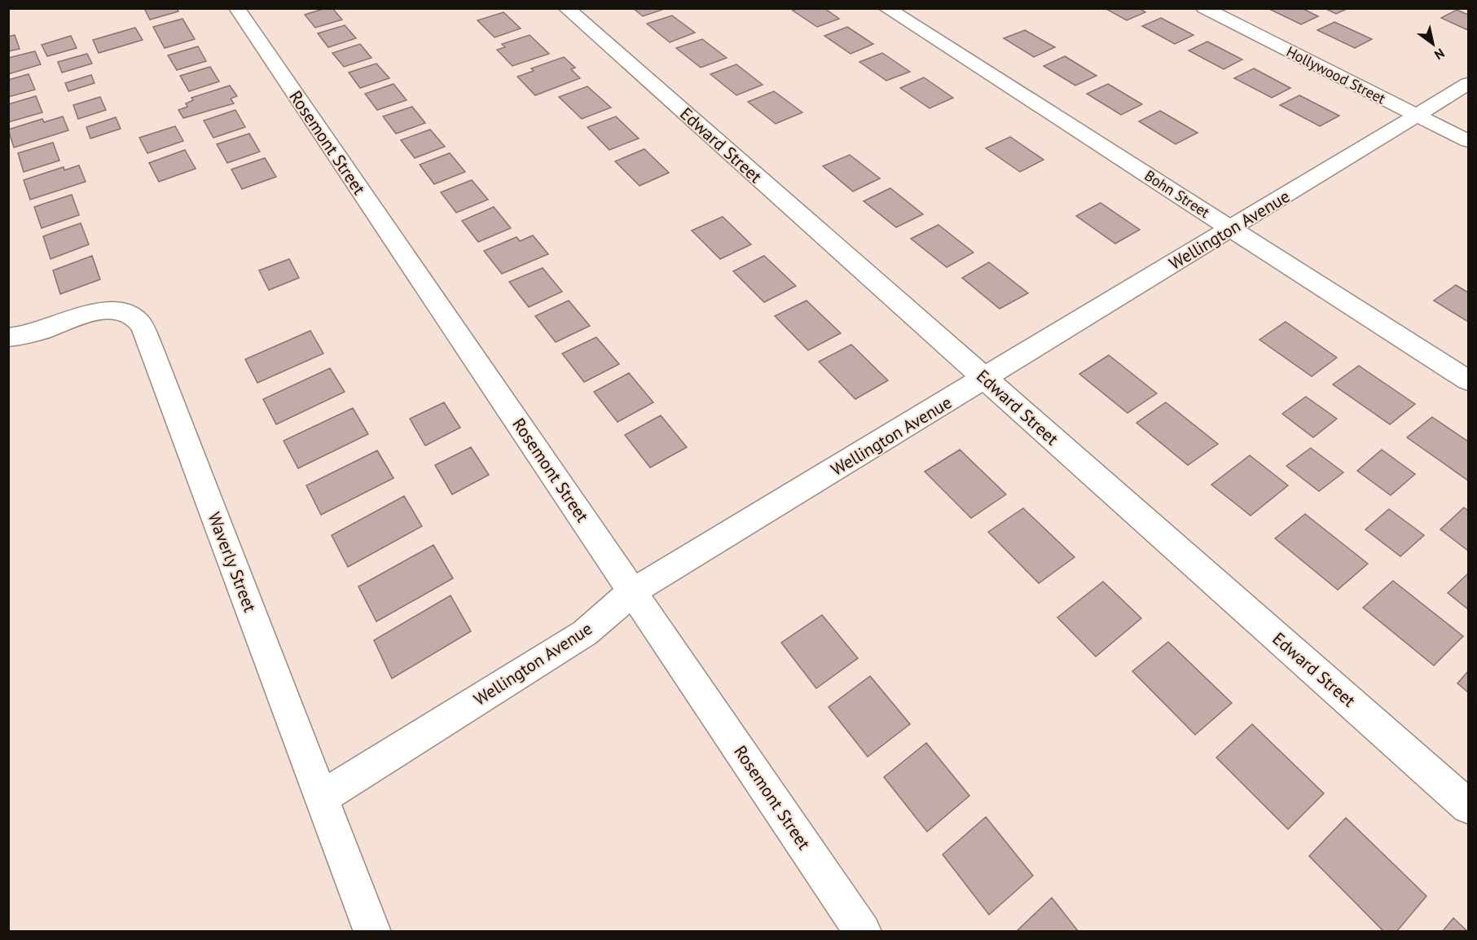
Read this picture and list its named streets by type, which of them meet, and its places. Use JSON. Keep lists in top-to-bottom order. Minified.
{"streets":{"street":["Hollywood Street","Rosemont Street","Edward Street","Bohn Street","Wellington Avenue","Waverly Street"]},"crossings":[["Hollywood Street","Wellington Avenue"],["Rosemont Street","Wellington Avenue"],["Edward Street","Wellington Avenue"],["Bohn Street","Wellington Avenue"],["Wellington Avenue","Waverly Street"]],"north":"bottom right"}
